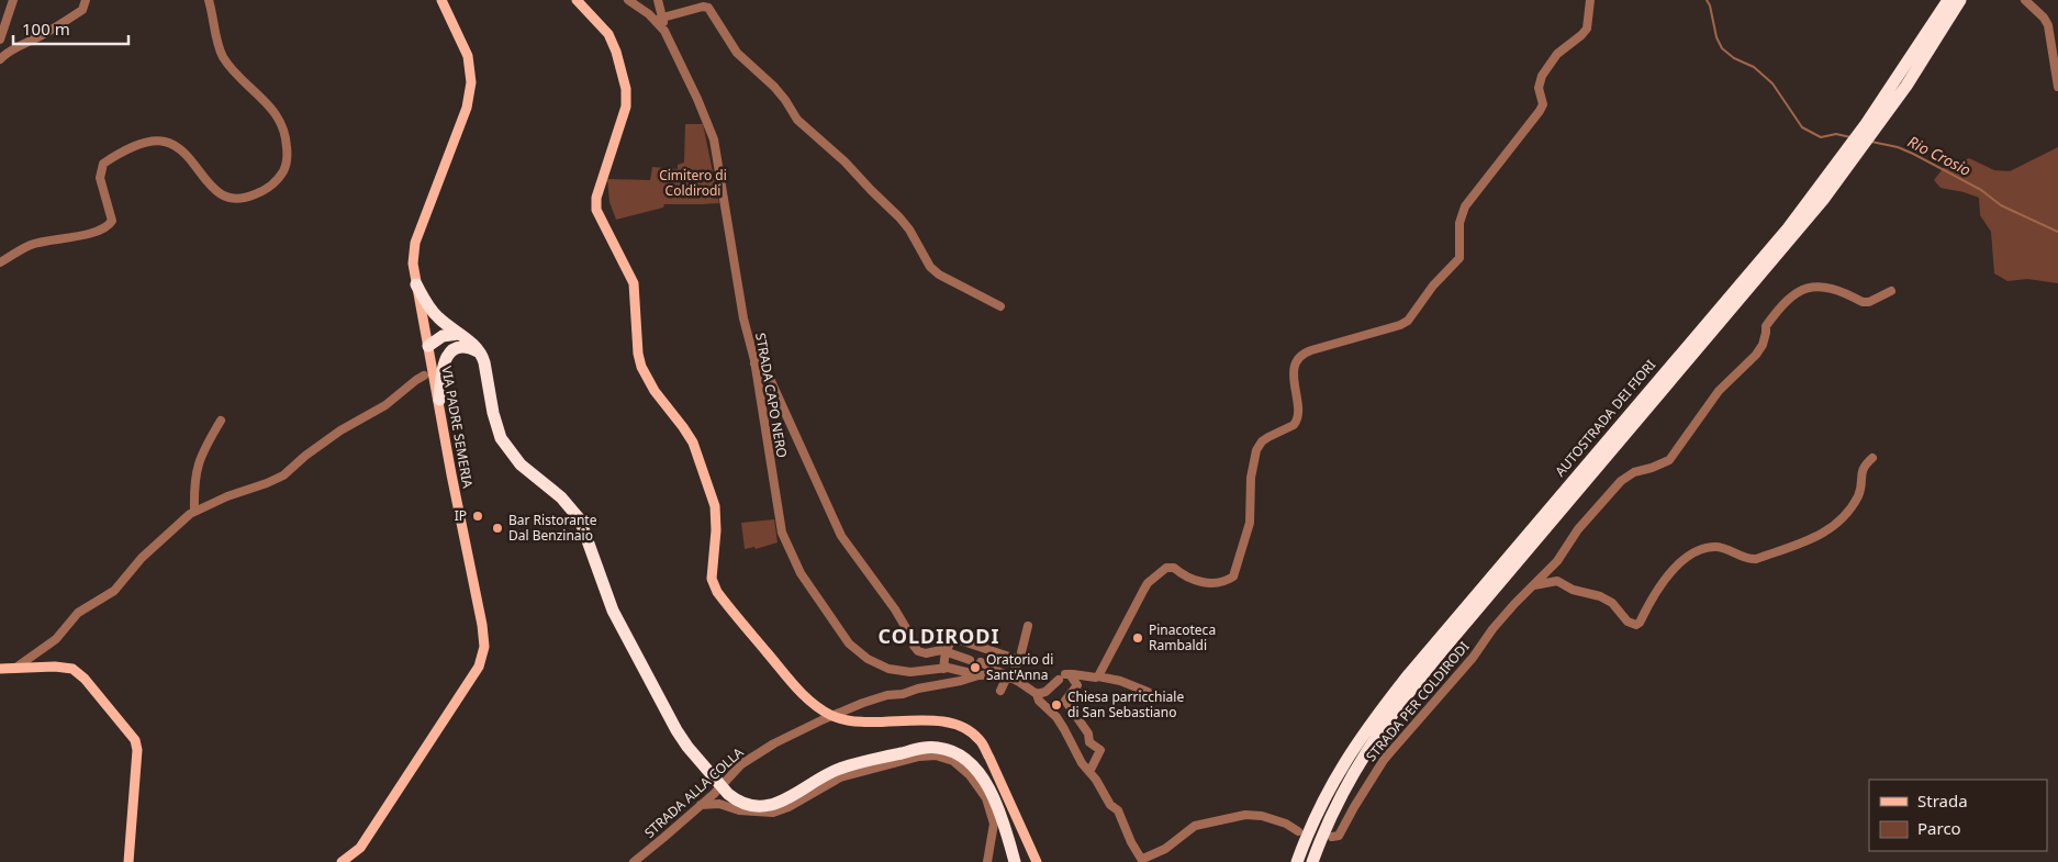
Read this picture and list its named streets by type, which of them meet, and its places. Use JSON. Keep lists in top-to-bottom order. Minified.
{"streets":{"highway":["AUTOSTRADA DEI FIORI"],"main road":["VIA PADRE SEMERIA"],"street":["STRADA CAPO NERO","STRADA PER COLDIRODI","STRADA ALLA COLLA"]},"crossings":[["STRADA CAPO NERO","STRADA ALLA COLLA"]],"districts":["COLDIRODI"],"water":["Rio Crosio"],"parks":["Cimitero di Coldirodi"],"places":["IP","Bar Ristorante Dal Benzinaio","Pinacoteca Rambaldi","Oratorio di Sant'Anna","Chiesa parricchiale di San Sebastiano"],"legend":["Strada","Parco"],"scale_bar":"100 m"}
